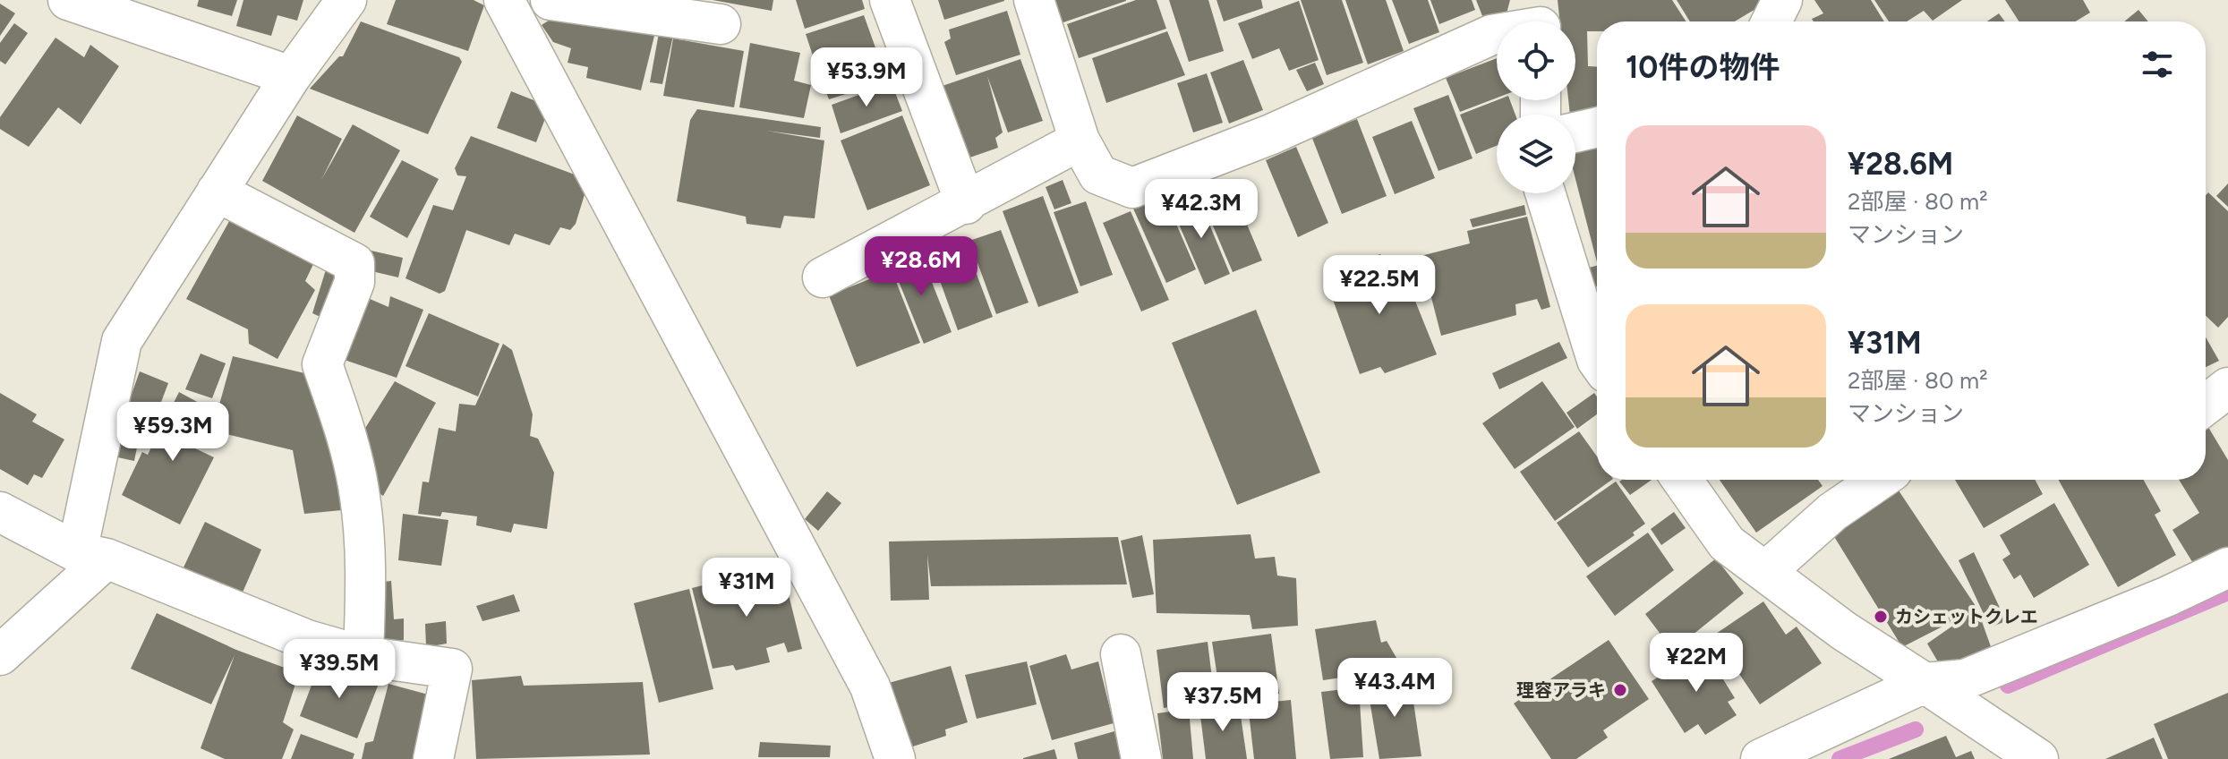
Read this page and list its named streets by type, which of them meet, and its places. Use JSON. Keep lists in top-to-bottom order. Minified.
{"places":["カシェットクレエ","理容アラキ"],"page":{"heading":"10件の物件","price":["¥53.9M","¥42.3M","¥28.6M","¥22.5M","¥59.3M","¥31M","¥22M","¥39.5M","¥43.4M","¥37.5M"],"list":[{"name":"¥28.6M","note":"2部屋 · 80 m² · マンション"},{"name":"¥31M","note":"2部屋 · 80 m² · マンション"}]}}
